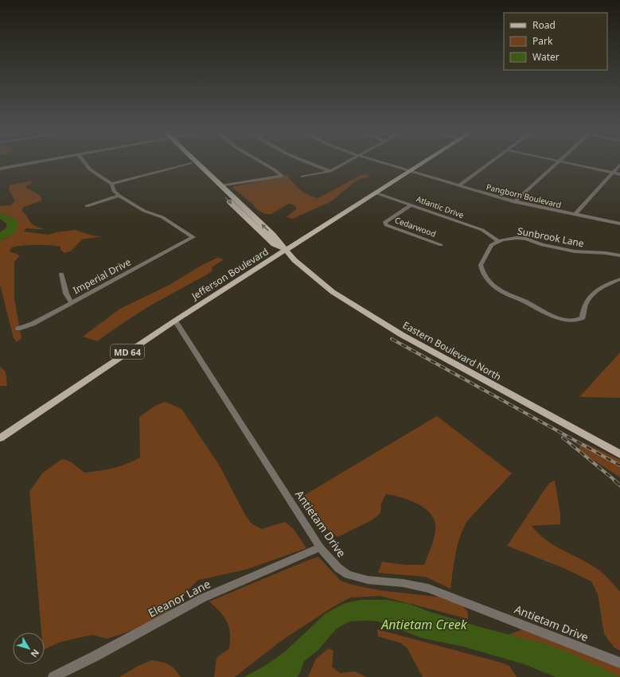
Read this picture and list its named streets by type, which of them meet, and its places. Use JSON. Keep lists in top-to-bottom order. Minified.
{"streets":{"main road":["Jefferson Boulevard","Eastern Boulevard North","MD 64"],"street":["Pangborn Boulevard","Atlantic Drive","Cedarwood","Sunbrook Lane","Imperial Drive","Antietam Drive","Eleanor Lane"]},"crossings":[["Pangborn Boulevard","Jefferson Boulevard"],["Atlantic Drive","Cedarwood"],["Atlantic Drive","Sunbrook Lane"],["Atlantic Drive","Jefferson Boulevard"],["Jefferson Boulevard","Eastern Boulevard North"],["Jefferson Boulevard","Antietam Drive"],["Antietam Drive","Eleanor Lane"]],"water":["Antietam Creek"],"legend":["Road","Park","Water"],"north":"bottom right"}
